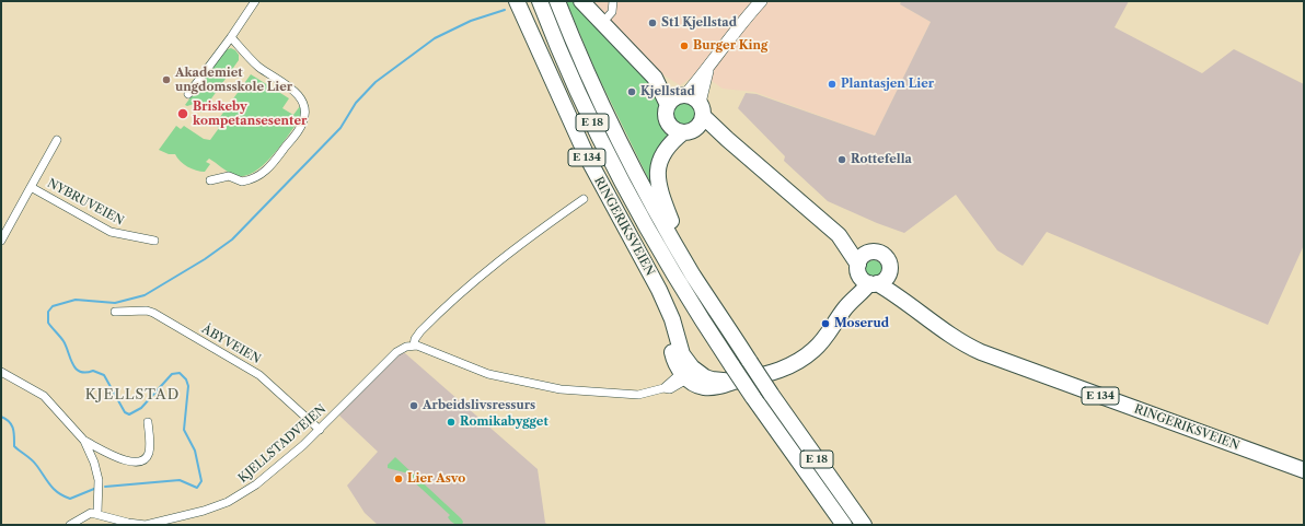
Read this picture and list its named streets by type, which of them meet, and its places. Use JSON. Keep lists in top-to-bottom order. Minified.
{"streets":{"highway":["E 18","E 134","RINGERIKSVEIEN"],"street":["NYBRUVEIEN","ÅBYVEIEN","KJELLSTADVEIEN"]},"crossings":[["E 134","RINGERIKSVEIEN"],["ÅBYVEIEN","KJELLSTADVEIEN"]],"districts":["KJELLSTAD"],"places":["St1 Kjellstad","Burger King","Akademiet ungdomsskole Lier","Plantasjen Lier","Kjellstad","Briskeby kompetansesenter","Rottefella","Moserud","Arbeidslivsressurs","Romikabygget","Lier Asvo"]}
